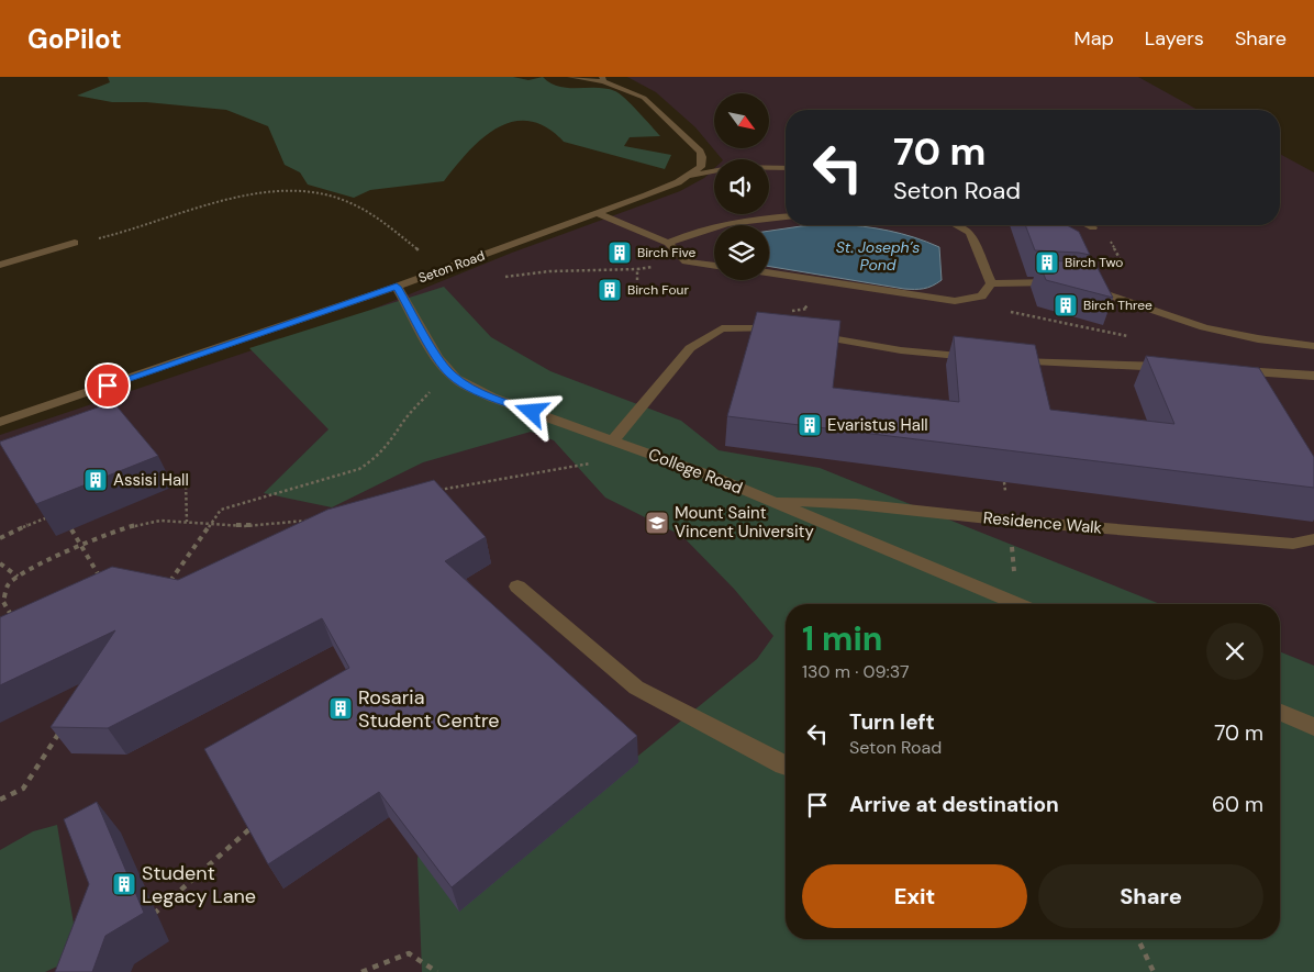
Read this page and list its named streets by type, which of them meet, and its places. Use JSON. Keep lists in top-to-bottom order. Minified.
{"streets":{"street":["Seton Road","College Road","Residence Walk"]},"crossings":[["Seton Road","College Road"],["College Road","Residence Walk"]],"water":["St. Joseph’s Pond"],"places":{"building":["Birch Five","Birch Two","Birch Four","Birch Three","Evaristus Hall","Assisi Hall","Rosaria Student Centre","Student Legacy Lane"],"school or university":["Mount Saint Vincent University"]},"north":"bottom right","page":{"header":"GoPilot","nav":["Map","Layers","Share"],"turn":["70 m","Seton Road"],"heading":["1 min","130 m · 09:37"],"list":[{"name":"Turn left","note":"Seton Road","value":"70 m"},{"name":"Arrive at destination","value":"60 m"}],"buttons":["Exit","Share"]}}
